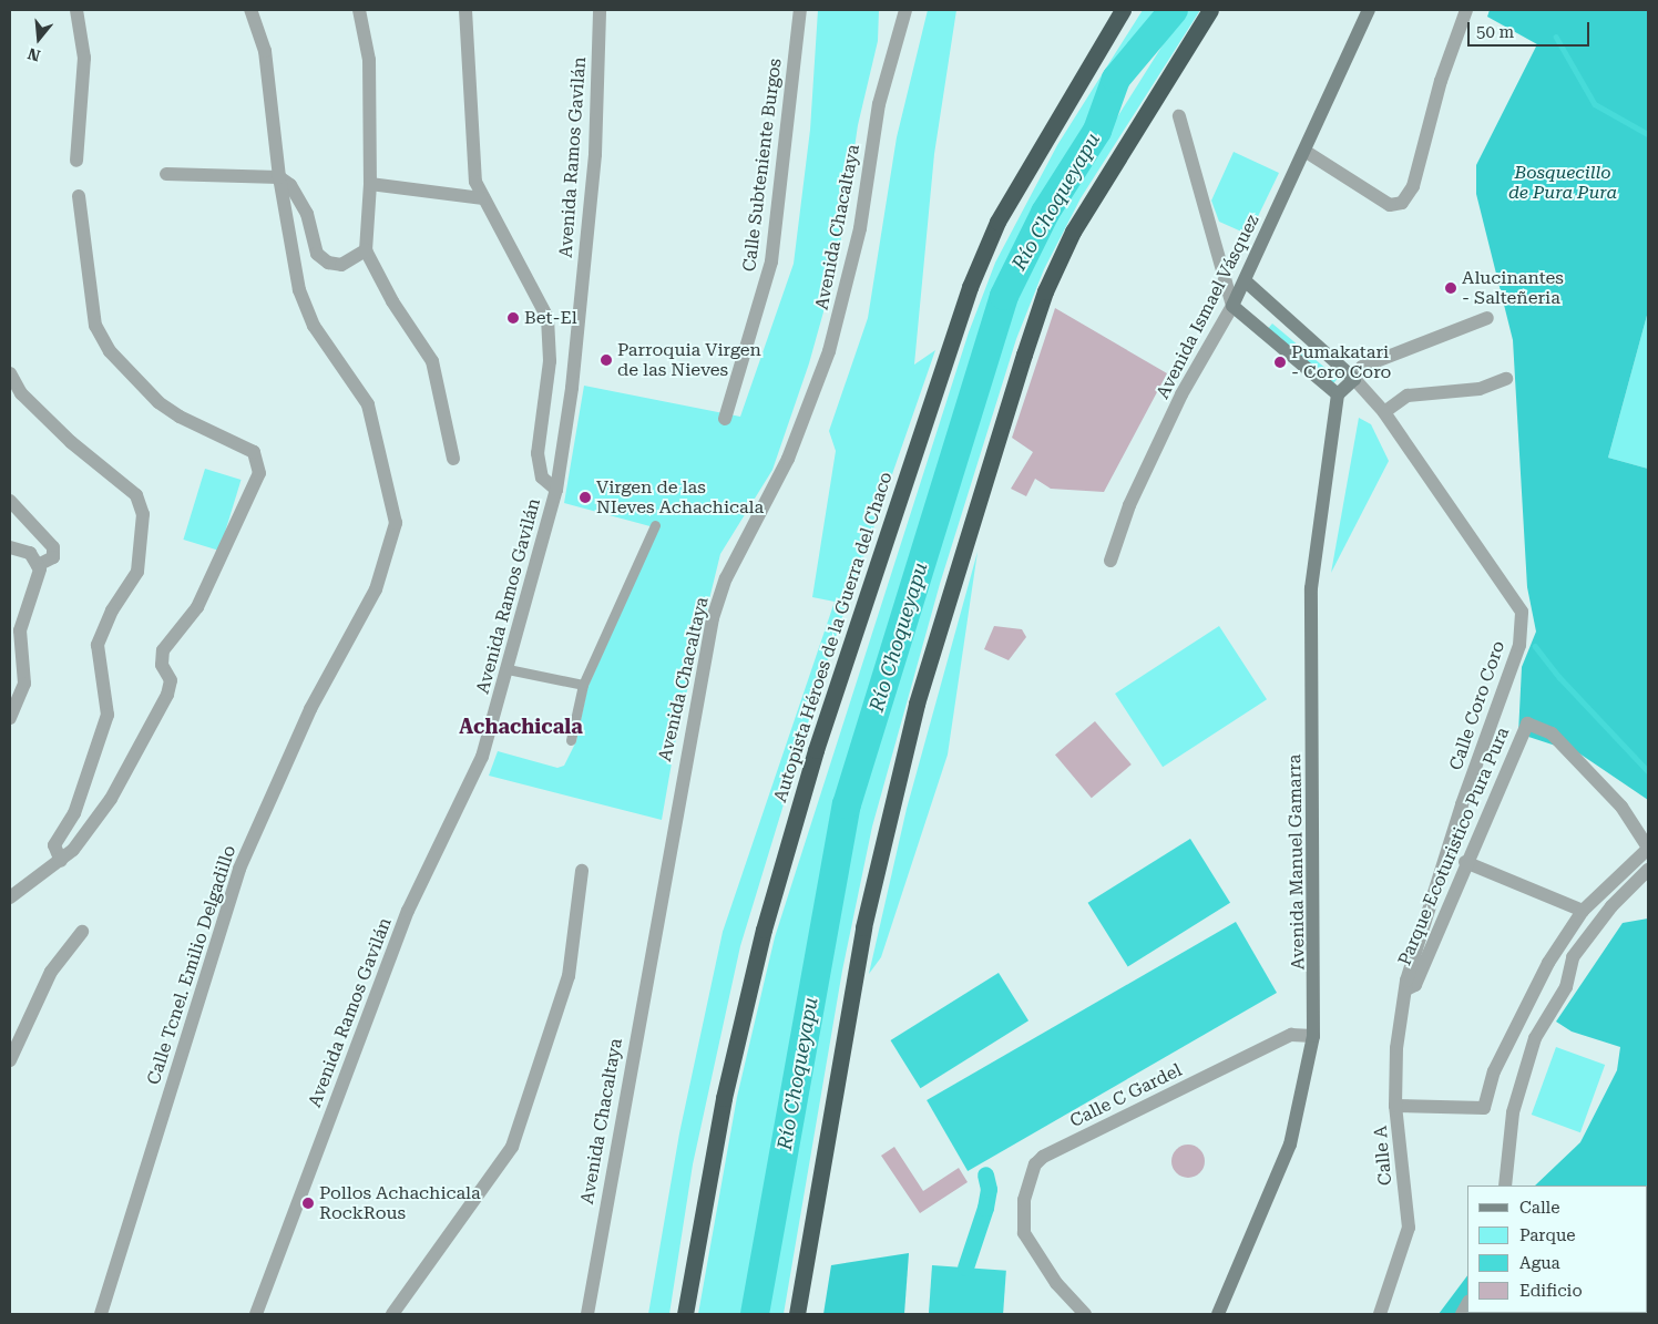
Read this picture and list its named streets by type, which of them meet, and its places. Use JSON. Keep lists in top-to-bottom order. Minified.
{"streets":{"highway":["Autopista Héroes de la Guerra del Chaco"],"main road":["Avenida Ismael Vásquez","Calle Coro Coro","Avenida Manuel Gamarra"],"street":["Avenida Ramos Gavilán","Calle Subteniente Burgos","Avenida Chacaltaya","Parque Ecoturistico Pura Pura","Calle Tcnel. Emilio Delgadillo","Calle C Gardel","Calle A"]},"crossings":[["Avenida Ismael Vásquez","Calle Coro Coro"],["Calle Coro Coro","Parque Ecoturistico Pura Pura"],["Calle Coro Coro","Calle A"],["Parque Ecoturistico Pura Pura","Calle A"],["Avenida Manuel Gamarra","Calle C Gardel"]],"districts":["Achachicala"],"water":["Río Choqueyapu"],"parks":["Bosquecillo de Pura Pura"],"places":["Alucinantes - Salteñeria","Bet-El","Parroquia Virgen de las Nieves","Pumakatari - Coro Coro","Virgen de las NIeves Achachicala","Pollos Achachicala RockRous"],"legend":["Calle","Parque","Agua","Edificio"],"scale_bar":"50 m","north":"bottom"}
